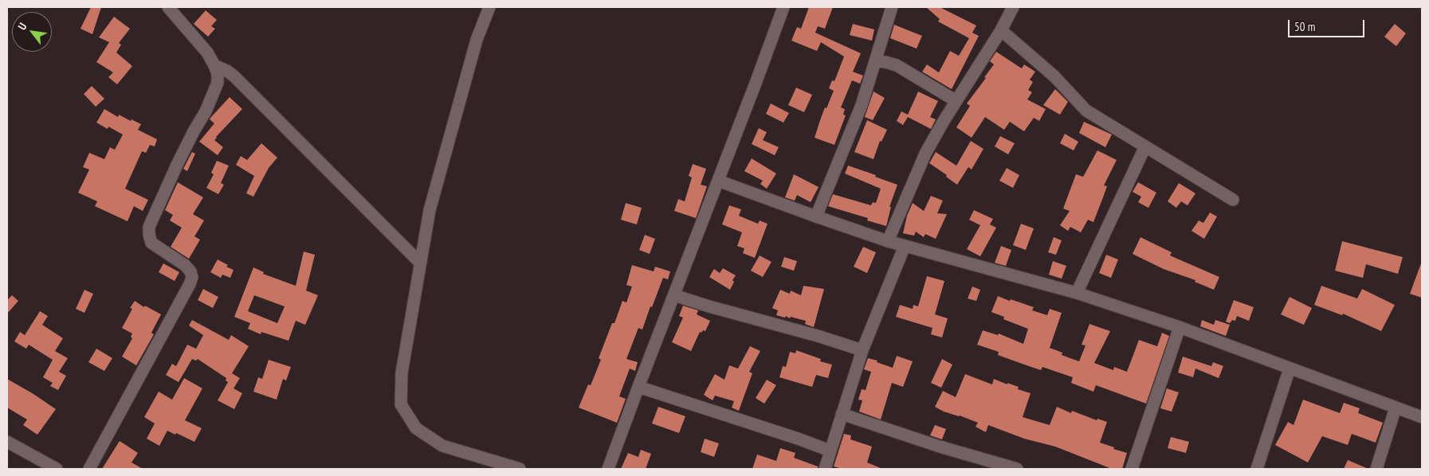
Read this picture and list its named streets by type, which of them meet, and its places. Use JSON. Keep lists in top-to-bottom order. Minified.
{"scale_bar":"50 m","north":"top left"}
